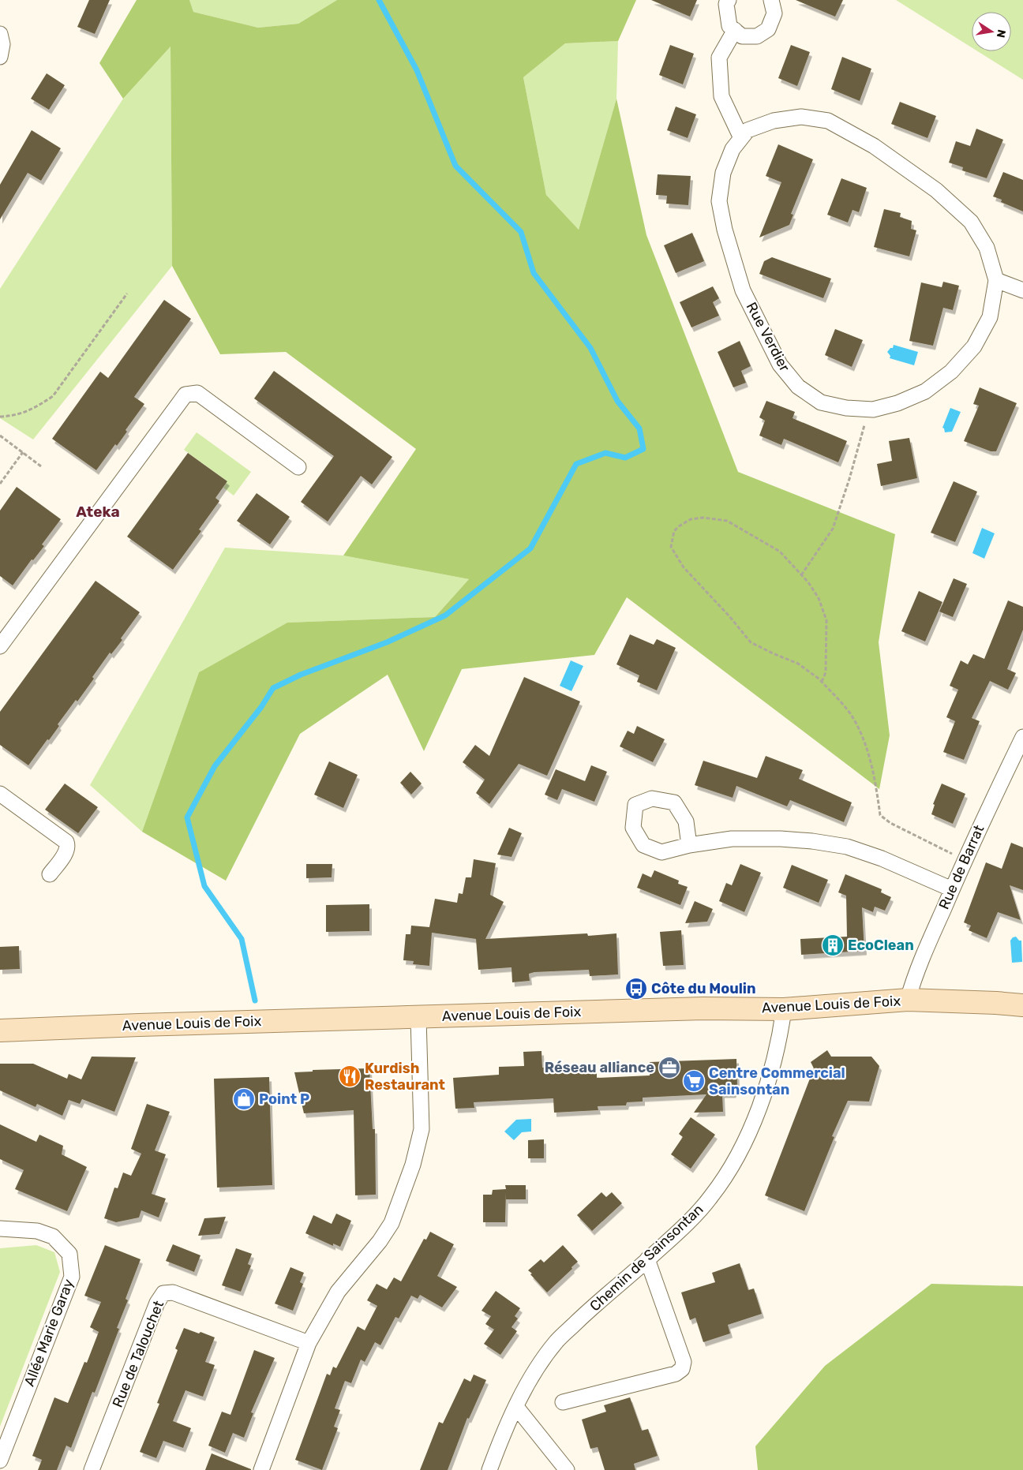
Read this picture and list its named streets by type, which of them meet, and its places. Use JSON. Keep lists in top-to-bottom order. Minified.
{"streets":{"main road":["Avenue Louis de Foix"],"street":["Rue Verdier","Rue de Barrat","Chemin de Sainsontan","Allée Marie Garay","Rue de Talouchet"]},"crossings":[["Rue de Barrat","Avenue Louis de Foix"],["Avenue Louis de Foix","Chemin de Sainsontan"]],"districts":["Ateka"],"places":{"building":["EcoClean"],"bus stop":["Côte du Moulin"],"office":["Réseau alliance"],"restaurant":["Kurdish Restaurant"],"supermarket":["Centre Commercial Sainsontan"],"shop":["Point P"]},"north":"right"}
